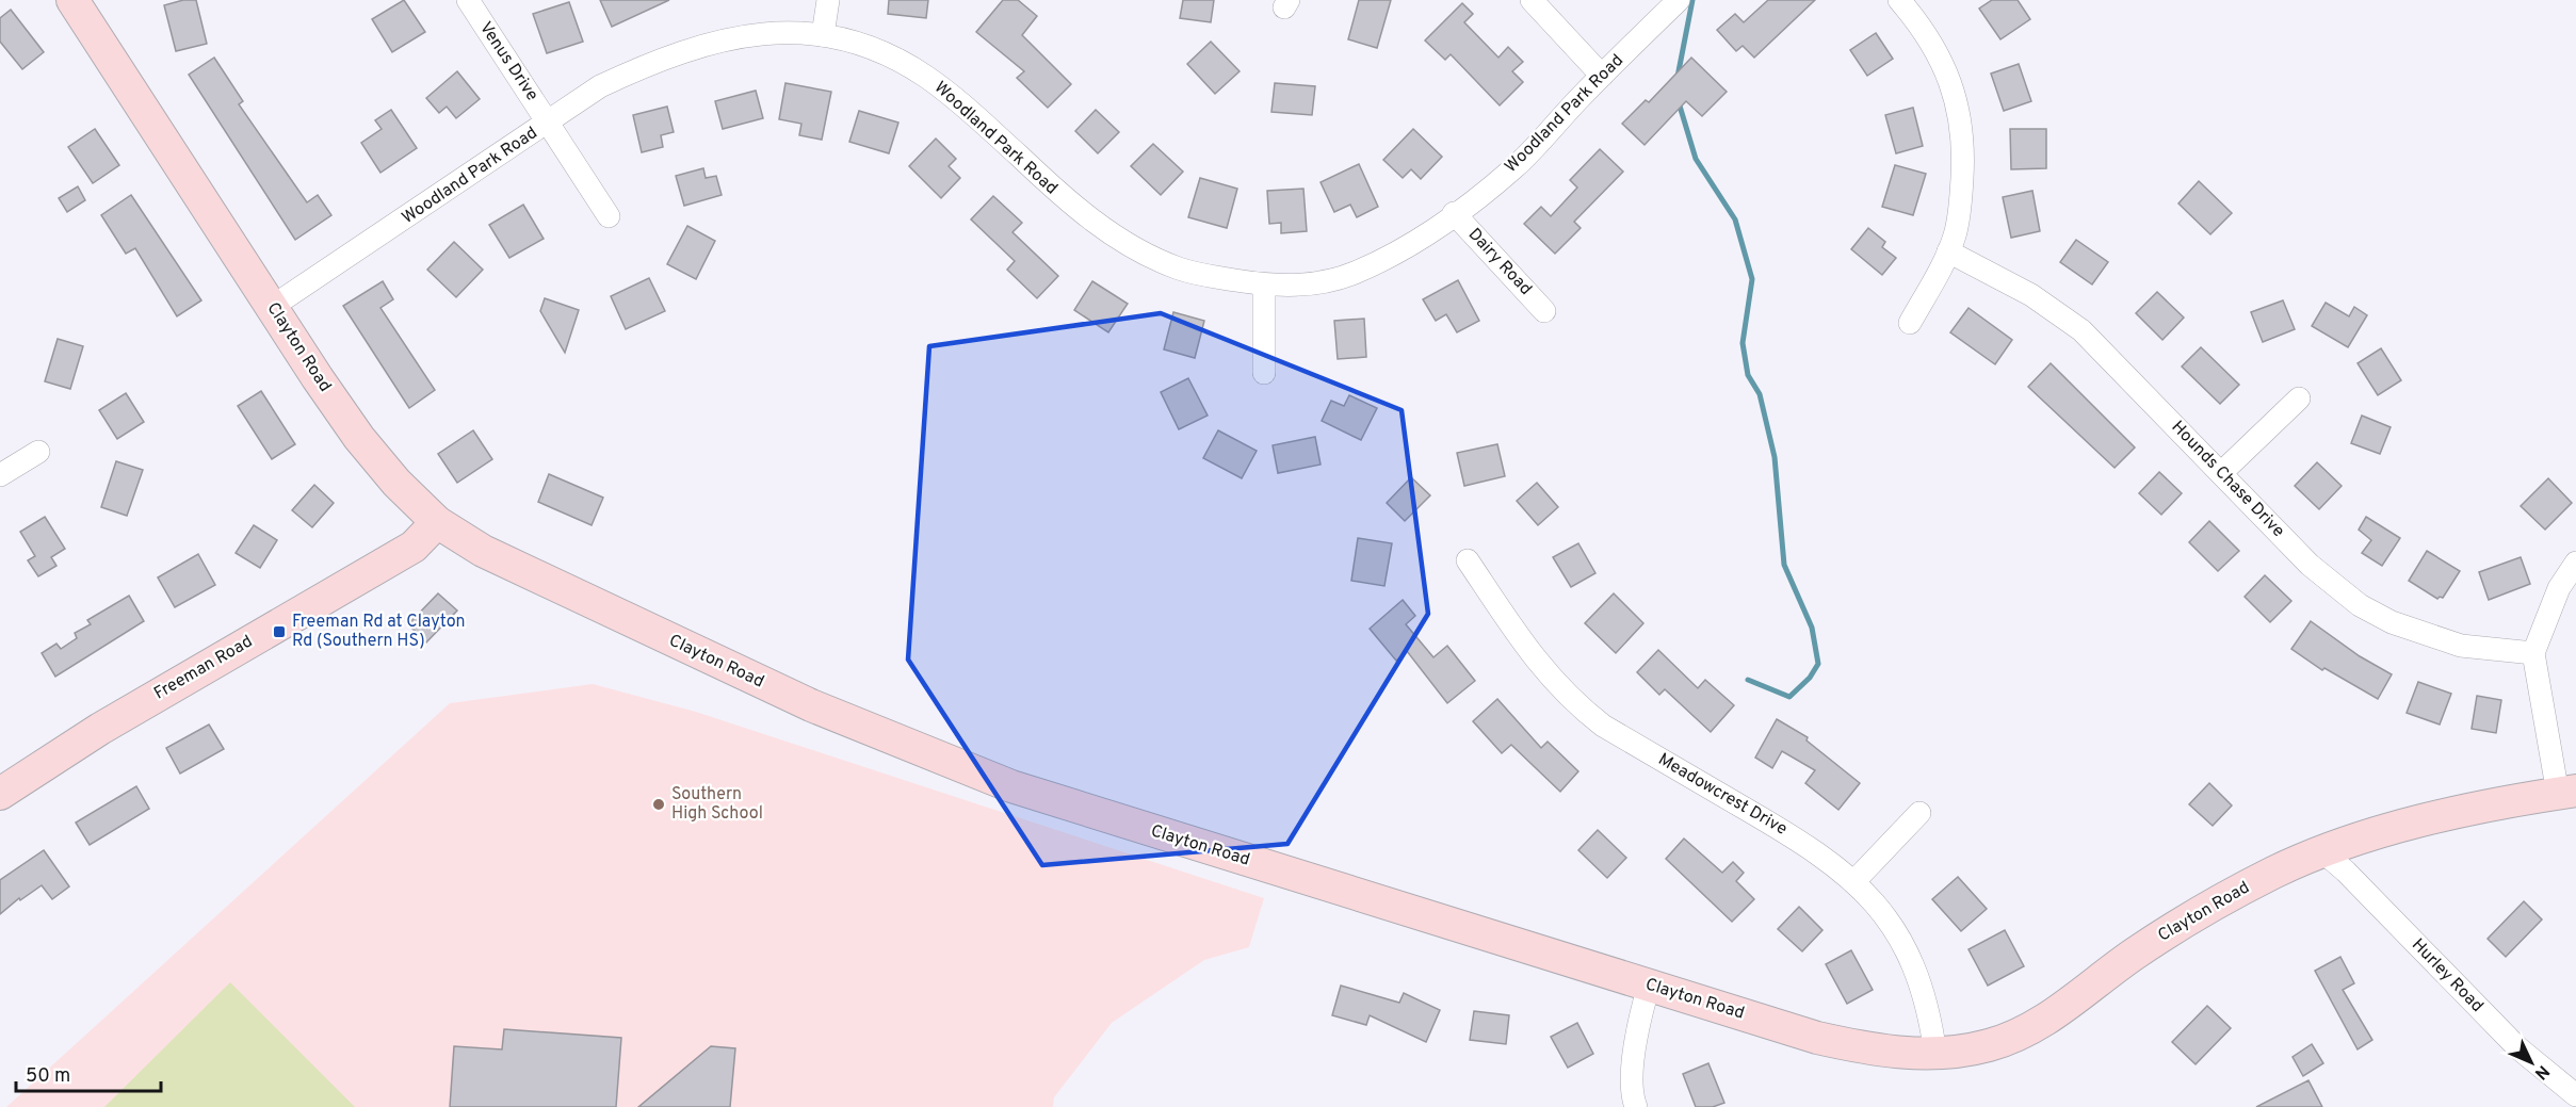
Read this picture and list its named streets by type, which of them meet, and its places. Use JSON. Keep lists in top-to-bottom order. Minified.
{"streets":{"street":["Venus Drive","Woodland Park Road","Dairy Road","Clayton Road","Hounds Chase Drive","Freeman Road","Meadowcrest Drive","Hurley Road"]},"crossings":[["Venus Drive","Woodland Park Road"],["Woodland Park Road","Dairy Road"],["Woodland Park Road","Clayton Road"],["Clayton Road","Freeman Road"],["Clayton Road","Meadowcrest Drive"],["Clayton Road","Hurley Road"]],"places":{"transit":["Freeman Rd at Clayton Rd (Southern HS)"],"other":["Southern High School"]},"scale_bar":"50 m","north":"bottom right"}
